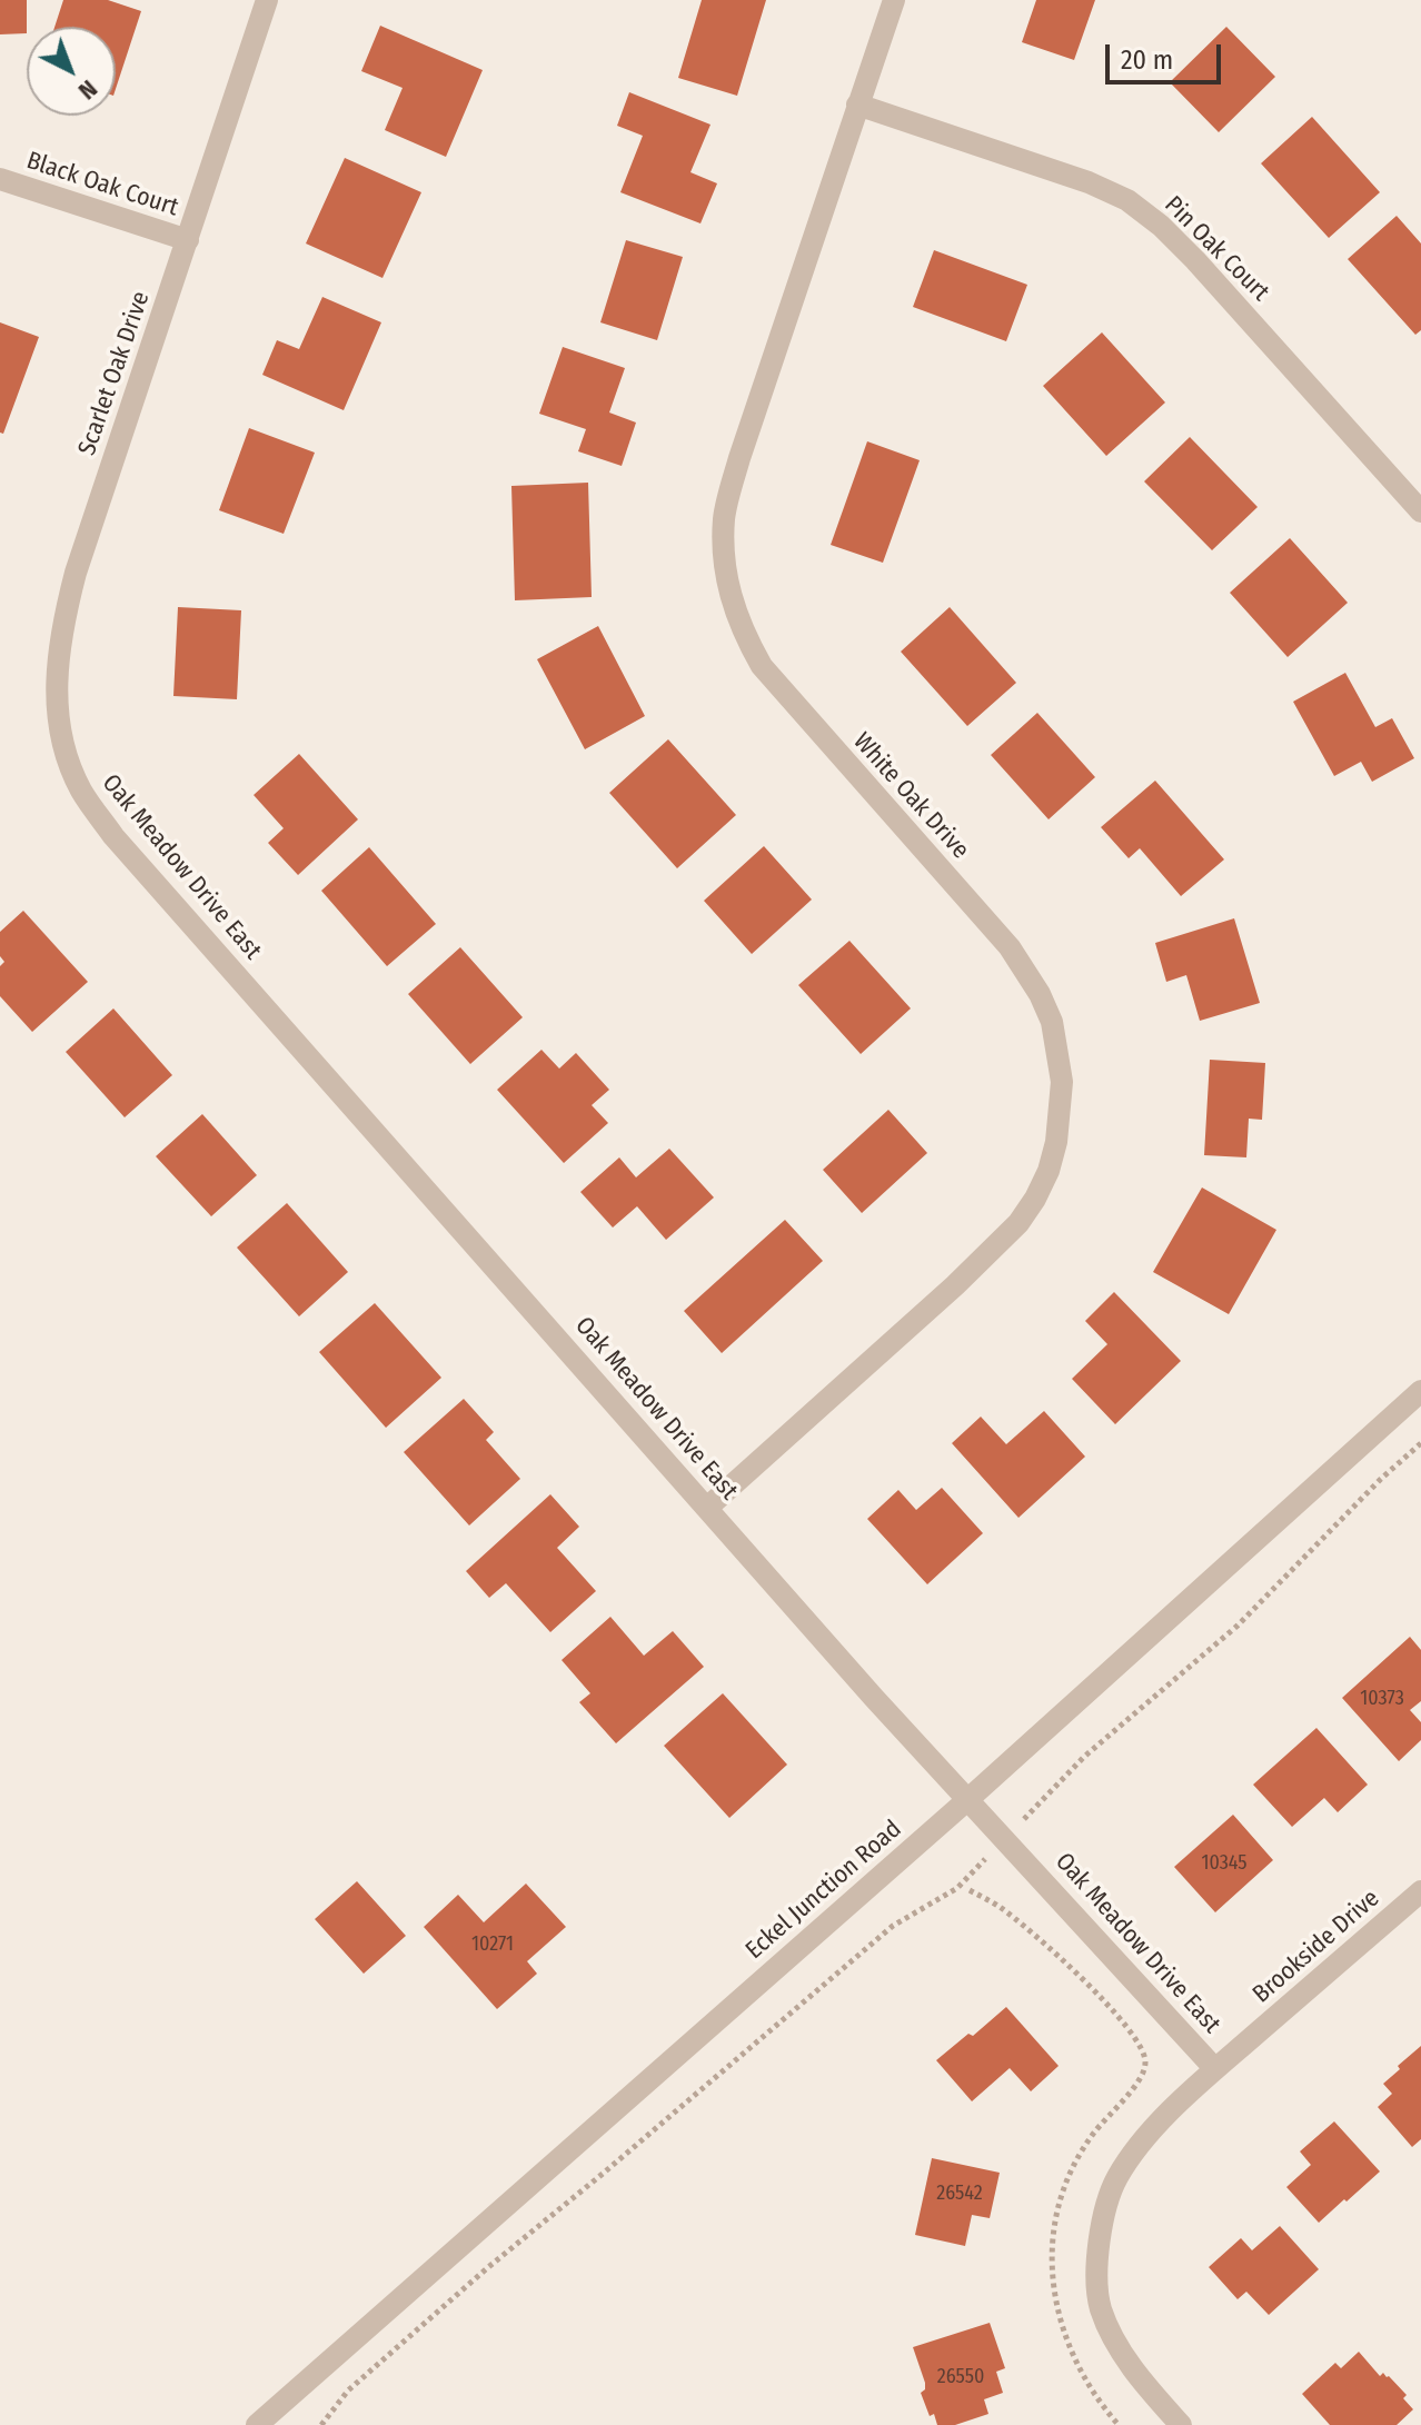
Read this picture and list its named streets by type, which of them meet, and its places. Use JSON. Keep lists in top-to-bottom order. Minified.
{"streets":{"street":["Black Oak Court","Pin Oak Court","Scarlet Oak Drive","White Oak Drive","Oak Meadow Drive East","Eckel Junction Road","Brookside Drive"]},"crossings":[["Black Oak Court","Scarlet Oak Drive"],["Pin Oak Court","White Oak Drive"],["Scarlet Oak Drive","Oak Meadow Drive East"],["White Oak Drive","Oak Meadow Drive East"],["Oak Meadow Drive East","Eckel Junction Road"],["Oak Meadow Drive East","Brookside Drive"]],"house_numbers":["10373","10345","10271","26542","26550"],"scale_bar":"20 m","north":"bottom right"}
